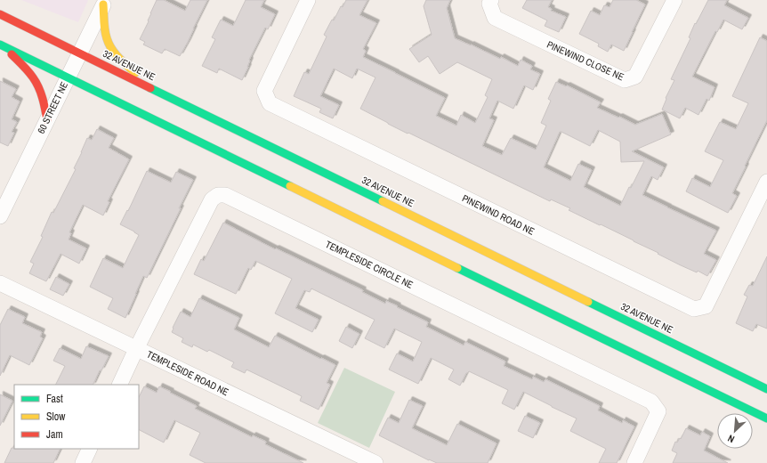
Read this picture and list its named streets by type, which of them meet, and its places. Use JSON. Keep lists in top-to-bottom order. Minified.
{"streets":{"main road":["32 AVENUE NE"],"street":["PINEWIND CLOSE NE","60 STREET NE","PINEWIND ROAD NE","TEMPLESIDE CIRCLE NE","TEMPLESIDE ROAD NE"]},"crossings":[["32 AVENUE NE","60 STREET NE"],["TEMPLESIDE CIRCLE NE","TEMPLESIDE ROAD NE"]],"legend":["Fast","Slow","Jam"],"north":"bottom left"}
